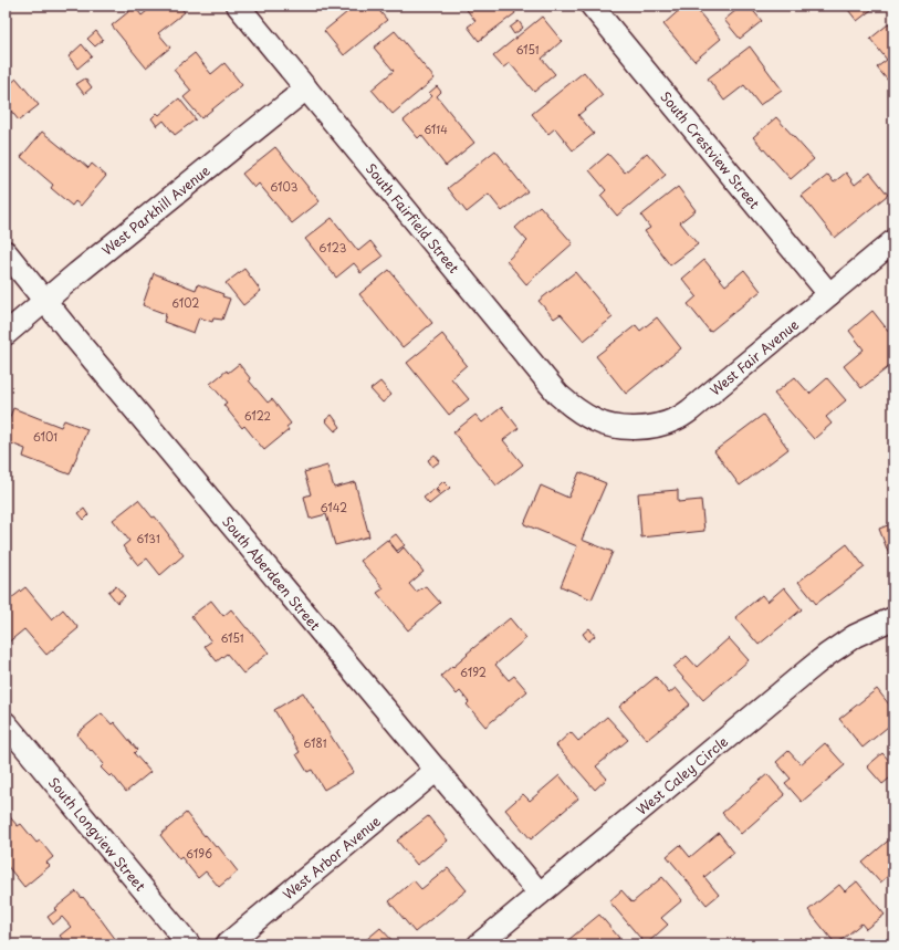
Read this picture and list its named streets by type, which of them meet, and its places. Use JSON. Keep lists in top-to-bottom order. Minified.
{"streets":{"street":["South Crestview Street","West Parkhill Avenue","South Fairfield Street","West Fair Avenue","South Aberdeen Street","West Caley Circle","South Longview Street","West Arbor Avenue"]},"crossings":[["South Crestview Street","West Fair Avenue"],["West Parkhill Avenue","South Fairfield Street"],["West Parkhill Avenue","South Aberdeen Street"],["South Fairfield Street","West Fair Avenue"],["South Aberdeen Street","West Caley Circle"],["South Aberdeen Street","West Arbor Avenue"]],"house_numbers":["6151","6114","6103","6123","6102","6122","6101","6142","6131","6151","6192","6181","6196"]}
